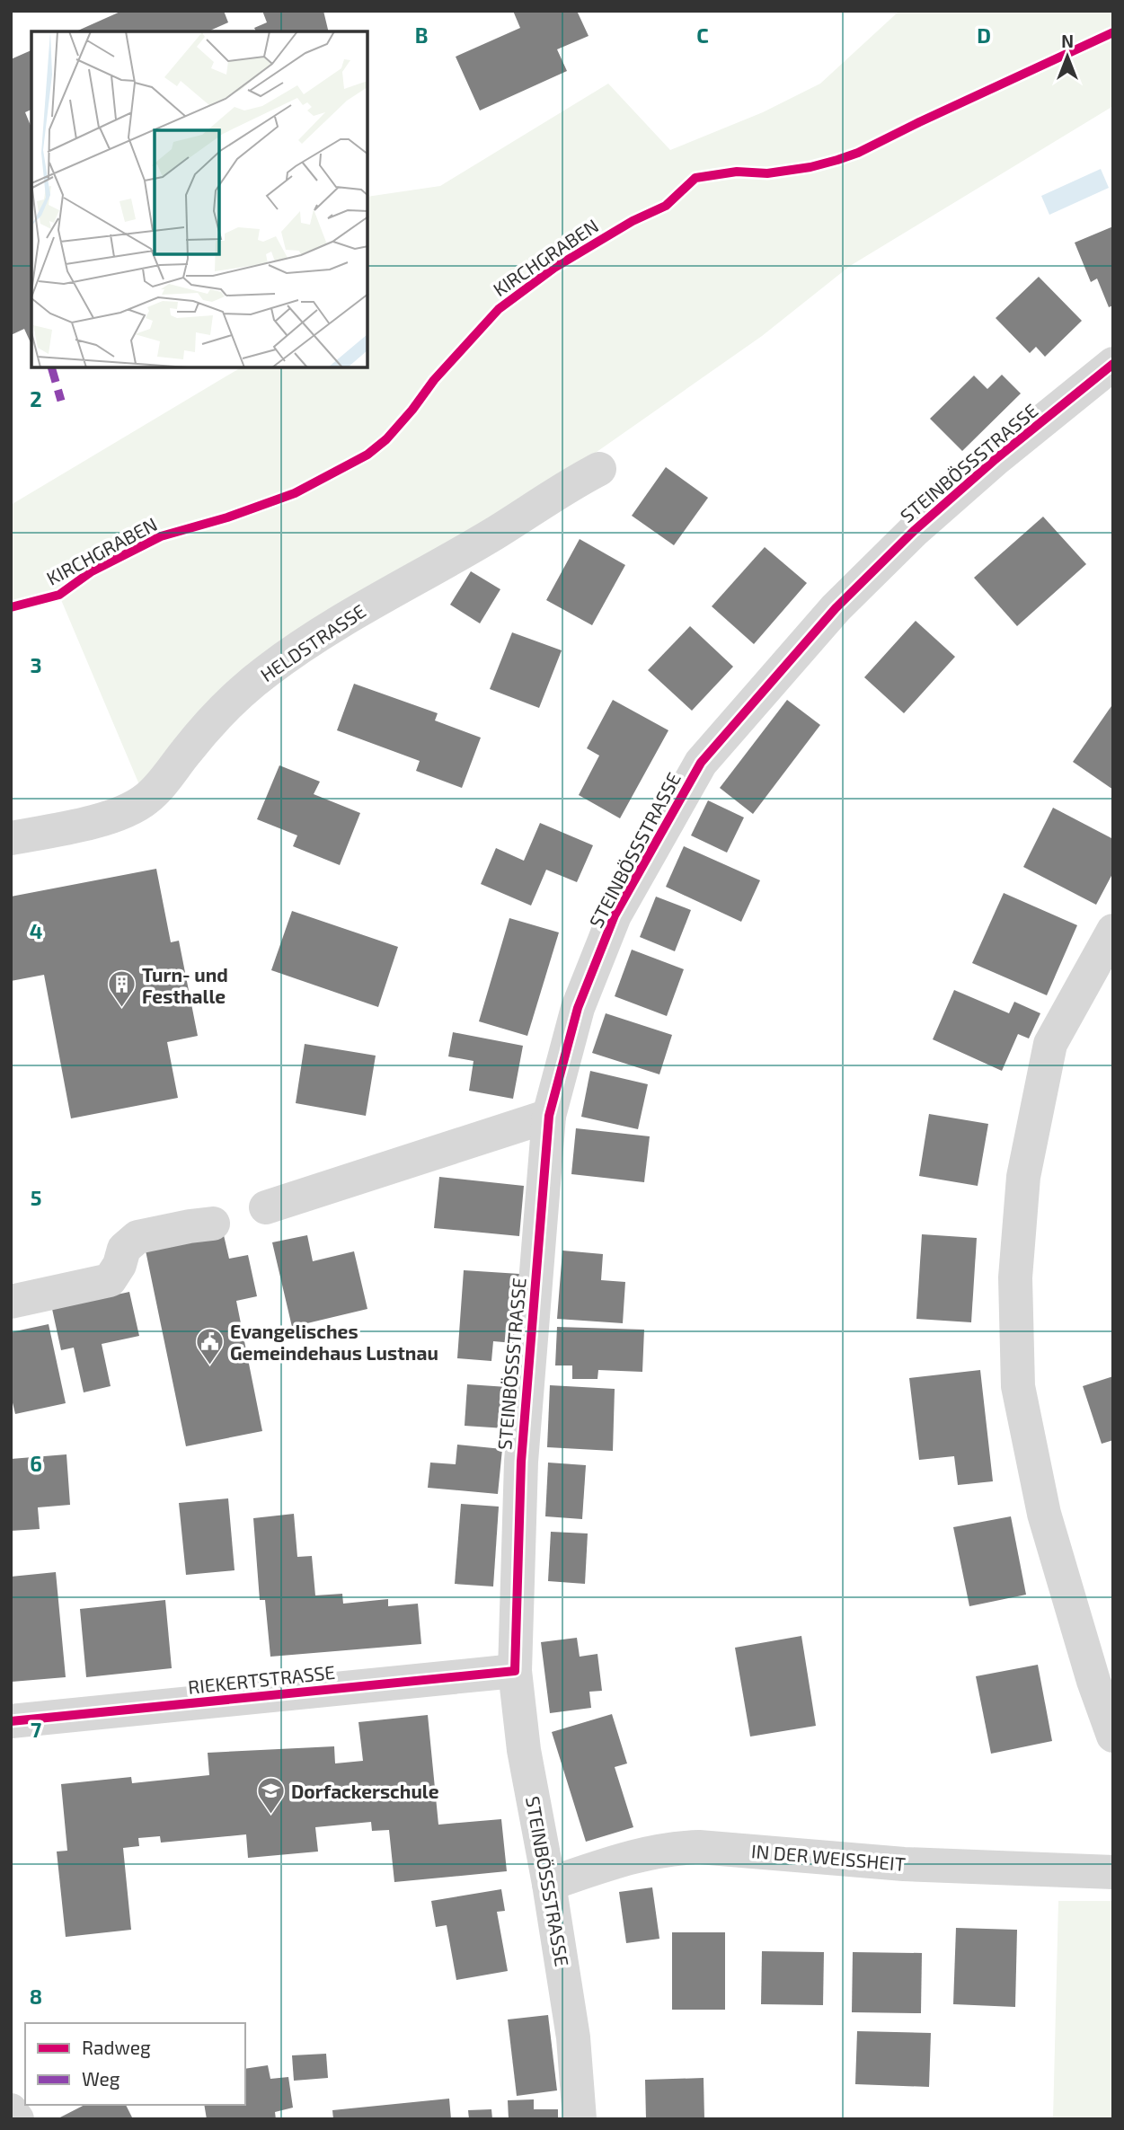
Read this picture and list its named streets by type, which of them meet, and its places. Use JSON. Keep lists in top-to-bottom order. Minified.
{"streets":{"street":["STEINBÖSSSTRASSE","HELDSTRASSE","RIEKERTSTRASSE","IN DER WEISSHEIT"],"cycle path":["KIRCHGRABEN"]},"crossings":[["STEINBÖSSSTRASSE","RIEKERTSTRASSE"],["STEINBÖSSSTRASSE","IN DER WEISSHEIT"]],"places":{"building":["Turn- und Festhalle"],"public building":["Evangelisches Gemeindehaus Lustnau"],"school or university":["Dorfackerschule"]},"legend":["Radweg","Weg"],"north":"top","grid":{"columns":["B","C","D"],"rows":["2","3","4","5","6","7","8"]}}
